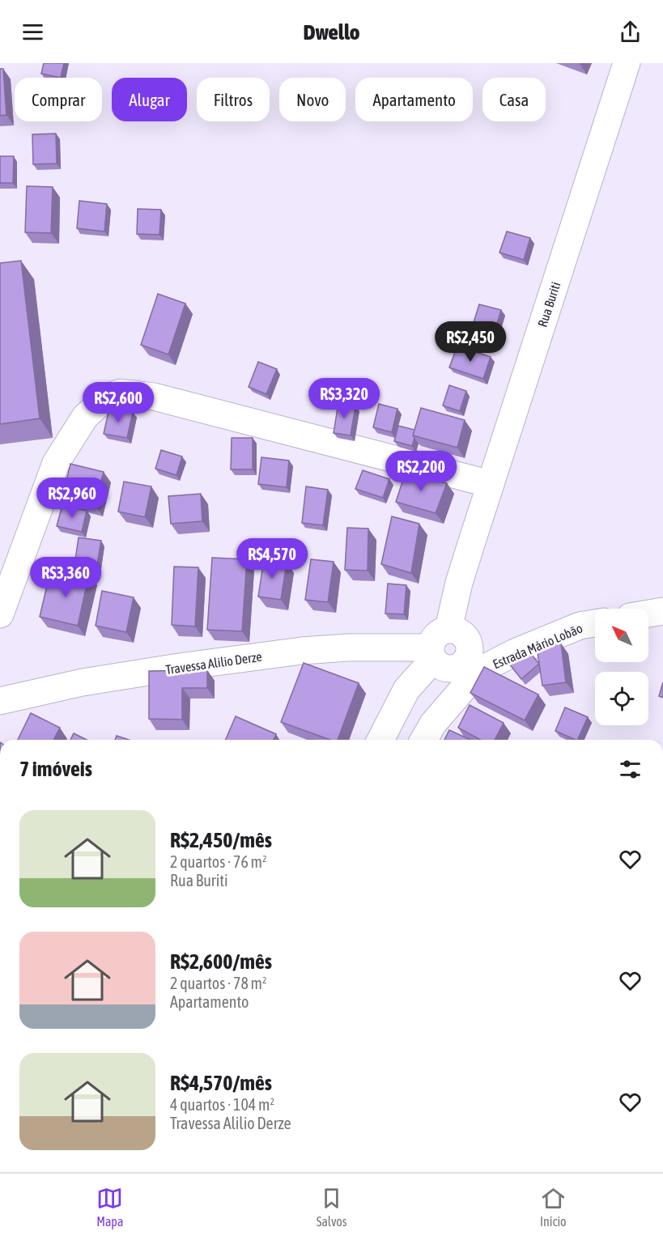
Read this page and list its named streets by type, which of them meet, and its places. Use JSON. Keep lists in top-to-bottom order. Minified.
{"streets":{"street":["Rua Buriti","Estrada Mário Lobão","Travessa Alilio Derze"]},"crossings":[["Rua Buriti","Estrada Mário Lobão"],["Rua Buriti","Travessa Alilio Derze"],["Estrada Mário Lobão","Travessa Alilio Derze"]],"north":"top left","page":{"header":"Dwello","chip":["Comprar","Alugar","Filtros","Novo","Apartamento","Casa"],"price":["R$2,450","R$3,320","R$2,600","R$2,200","R$2,960","R$4,570","R$3,360"],"heading":"7 imóveis","list":[{"name":"R$2,450/mês","note":"2 quartos · 76 m² · Rua Buriti"},{"name":"R$2,600/mês","note":"2 quartos · 78 m² · Apartamento"},{"name":"R$4,570/mês","note":"4 quartos · 104 m² · Travessa Alilio Derze"}],"tabs":["Mapa","Salvos","Início"]}}
